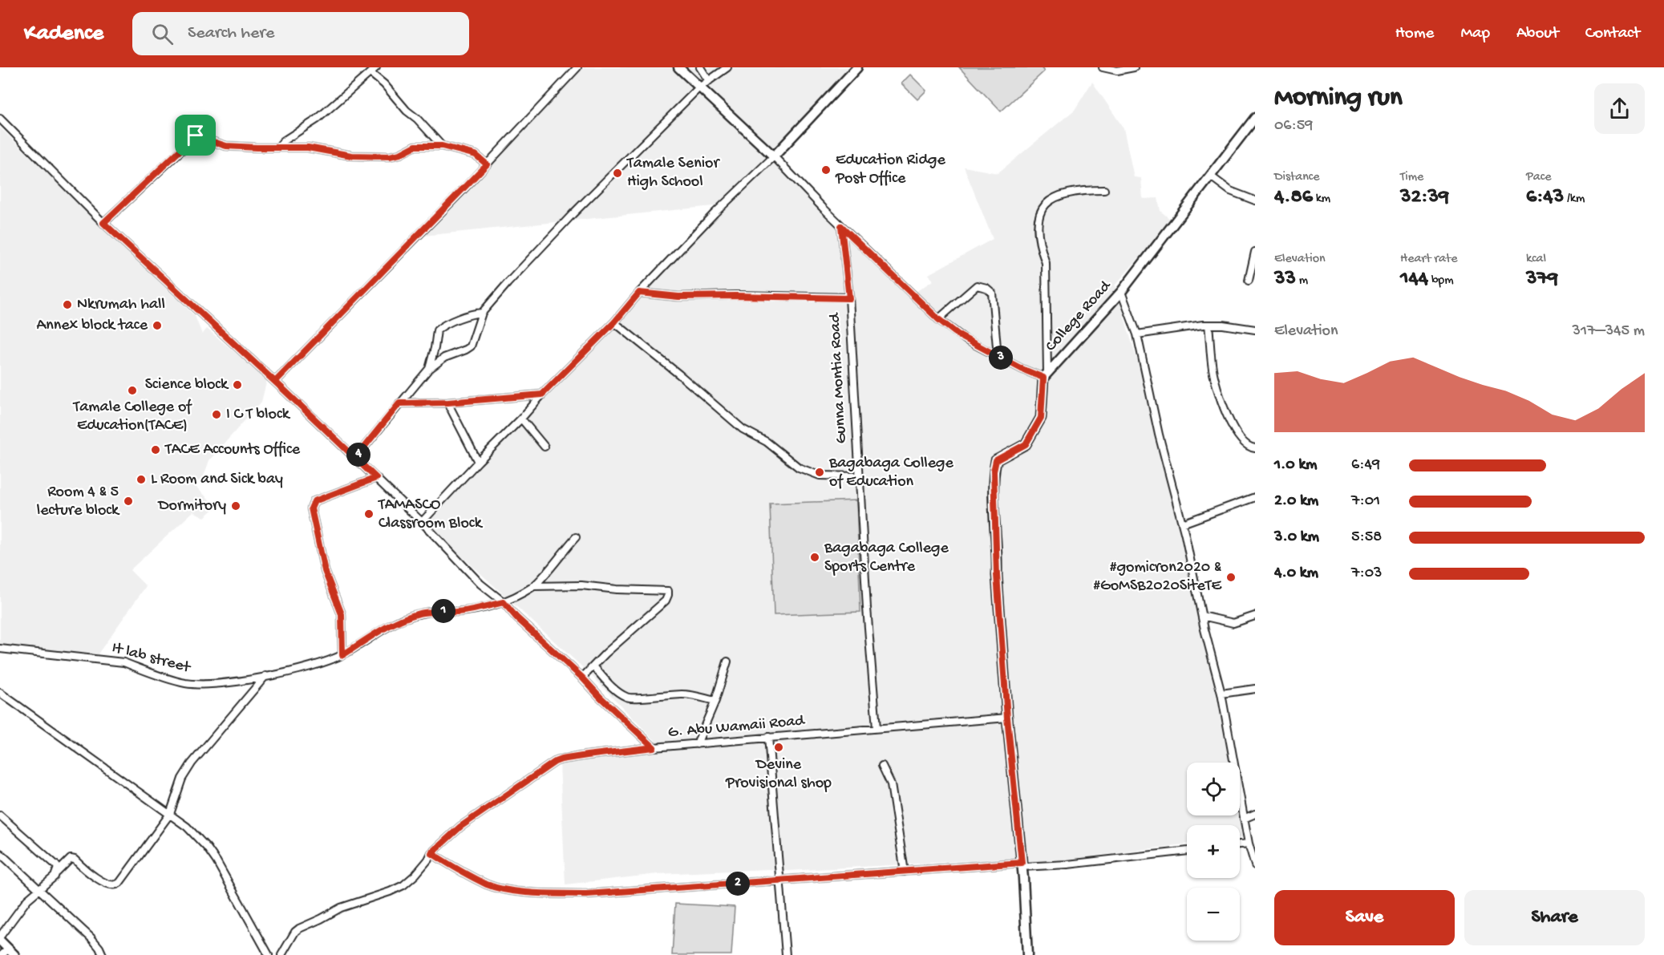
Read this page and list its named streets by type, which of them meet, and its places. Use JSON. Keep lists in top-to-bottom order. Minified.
{"streets":{"street":["College Road","Gunna Montia Road","It lab street","G. Abu Wamaii Road"]},"crossings":[["Gunna Montia Road","G. Abu Wamaii Road"],["It lab street","G. Abu Wamaii Road"]],"places":["Education Ridge Post Office","Tamale Senior High School","Nkrumah hall","Annex block tace","Science block","Tamale College of Education(TACE)","I C T block","TACE Accounts Office","Bagabaga College of Education","L Room and Sick bay","Room 4 & 5 lecture block","Dormitory","TAMASCO Classroom Block","Bagabaga College Sports Centre","#gomicron2020 & #GoMSB2020SiteTE","Devine Provisional shop"],"page":{"header":"Kadence","search":"Search here","nav":["Home","Map","About","Contact"],"heading":["Morning run","06:59"],"stats":[["Distance","4.86 km"],["Time","32:39"],["Pace","6:43 /km"],["Elevation","33 m"],["Heart rate","144 bpm"],["kcal","379"]],"chart":["Elevation","317–345 m"],"pins":["3","4","1","2"],"list":[{"name":"1.0 km","note":"6:49"},{"name":"2.0 km","note":"7:01"},{"name":"3.0 km","note":"5:58"},{"name":"4.0 km","note":"7:03"}],"map_buttons":["+","−"],"buttons":["Save","Share"]}}
